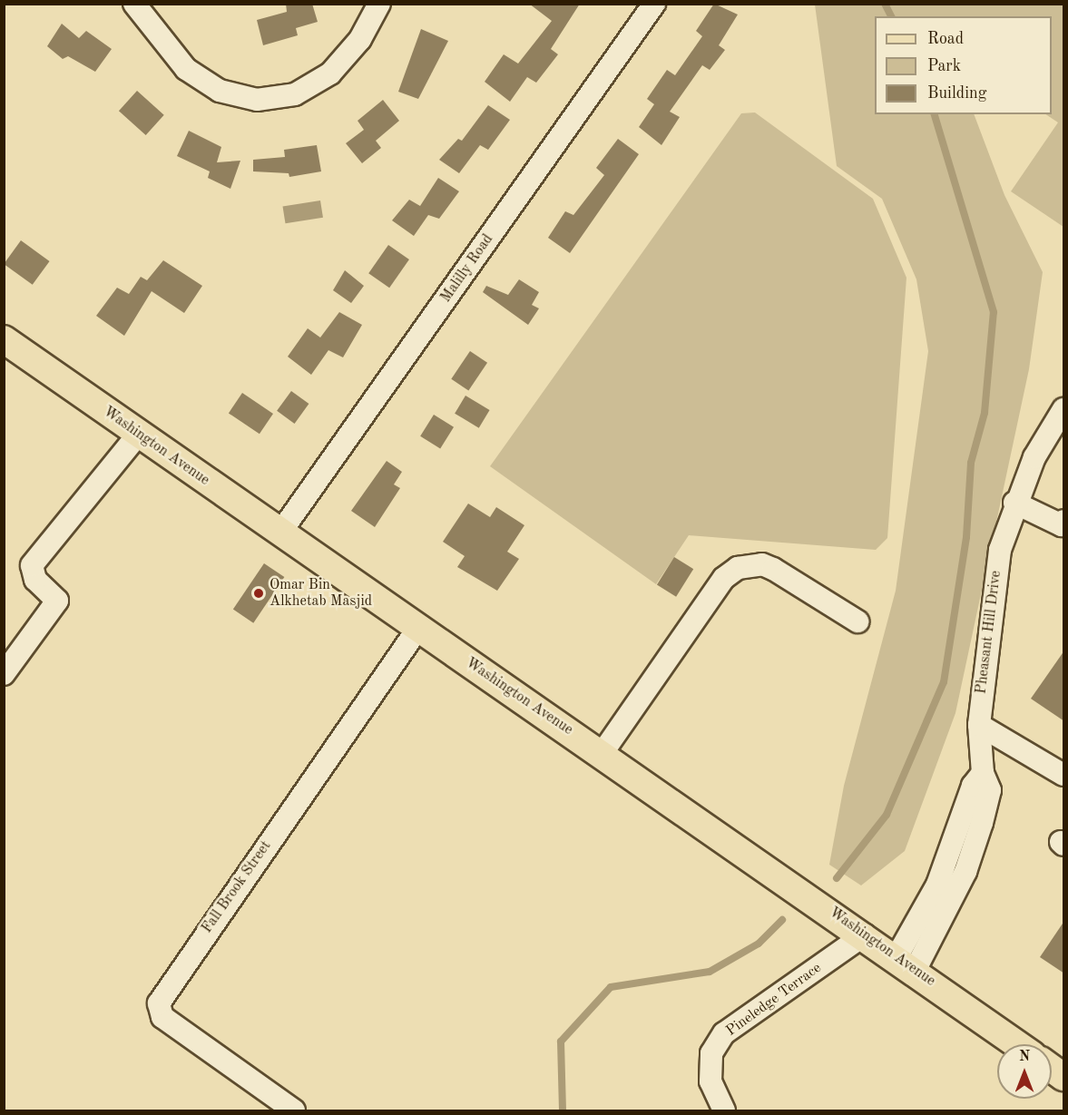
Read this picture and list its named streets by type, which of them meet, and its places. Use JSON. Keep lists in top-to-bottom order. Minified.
{"streets":{"main road":["Washington Avenue"],"street":["Malilly Road","Pheasant Hill Drive","Fall Brook Street","Pineledge Terrace"]},"crossings":[["Malilly Road","Washington Avenue"],["Washington Avenue","Pheasant Hill Drive"],["Washington Avenue","Fall Brook Street"],["Washington Avenue","Pineledge Terrace"]],"places":["Omar Bin Alkhetab Masjid"],"legend":["Road","Park","Building"],"north":"top"}
